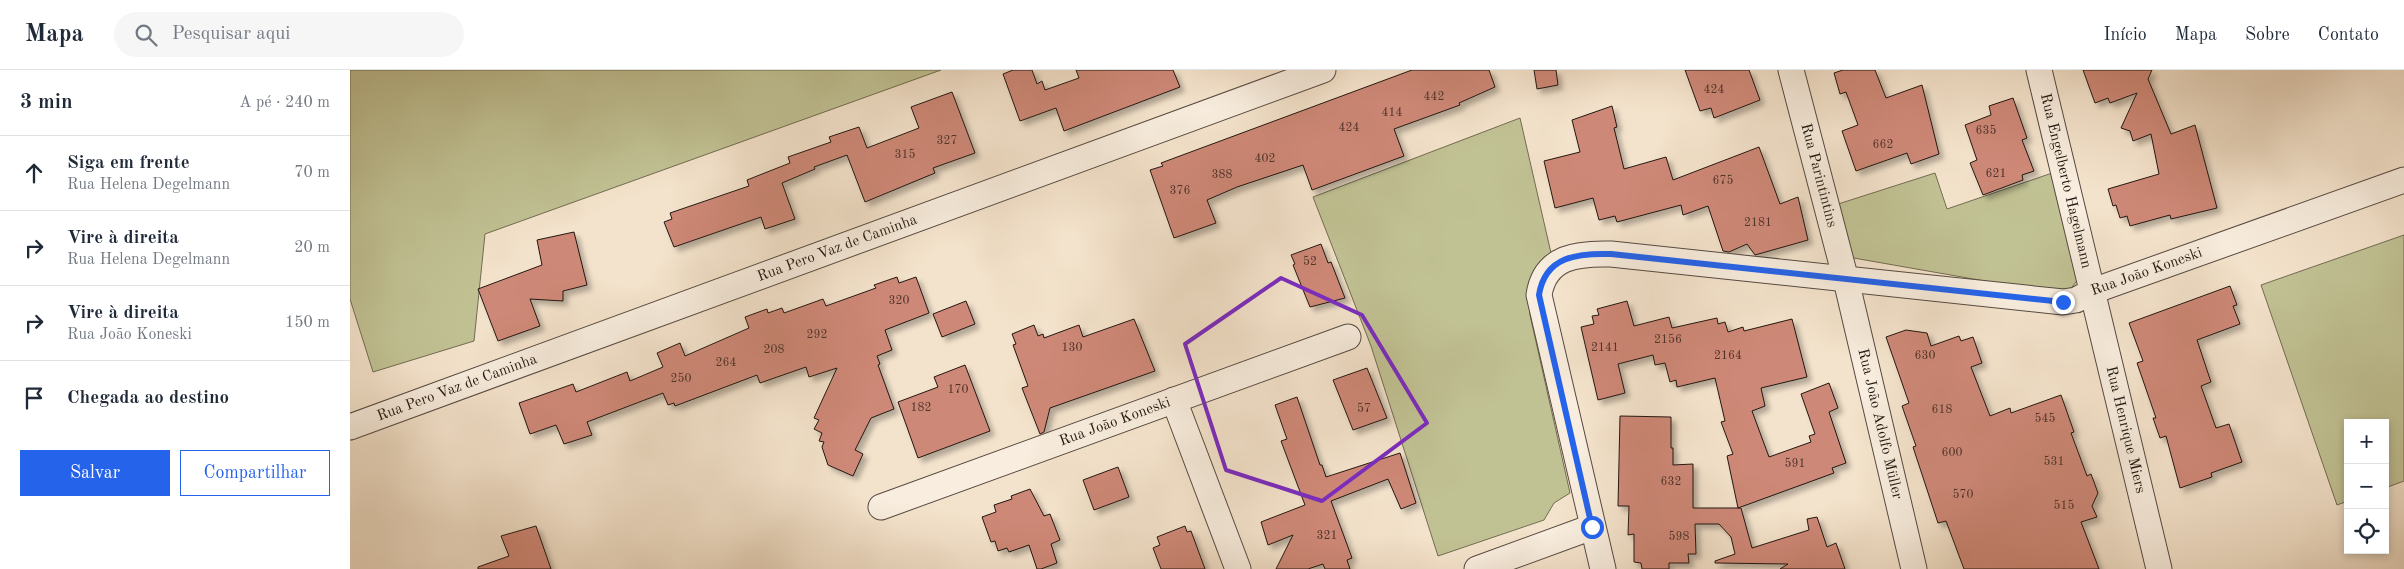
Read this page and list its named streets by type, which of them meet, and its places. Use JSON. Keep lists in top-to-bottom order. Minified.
{"streets":{"street":["Rua Parintintins","Rua Engelberto Hagelmann","Rua Pero Vaz de Caminha","Rua João Koneski","Rua João Adolfo Müller","Rua Henrique Miers"]},"crossings":[["Rua Parintintins","Rua João Koneski"],["Rua Parintintins","Rua João Adolfo Müller"],["Rua Engelberto Hagelmann","Rua João Koneski"],["Rua Engelberto Hagelmann","Rua Henrique Miers"],["Rua João Koneski","Rua João Adolfo Müller"],["Rua João Koneski","Rua Henrique Miers"]],"house_numbers":["424","442","414","424","635","327","662","315","402","621","388","675","376","2181","52","320","292","2156","130","2141","208","2164","630","264","250","170","182","57","618","545","600","531","591","632","570","515","321","598"],"page":{"header":"Mapa","search":"Pesquisar aqui","nav":["Início","Mapa","Sobre","Contato"],"heading":["3 min","A pé · 240 m"],"list":[["Siga em frente","Rua Helena Degelmann","70 m"],["Vire à direita","Rua Helena Degelmann","20 m"],["Vire à direita","Rua João Koneski","150 m"],"Chegada ao destino"],"map_buttons":["+","−"],"buttons":["Salvar","Compartilhar"]}}
